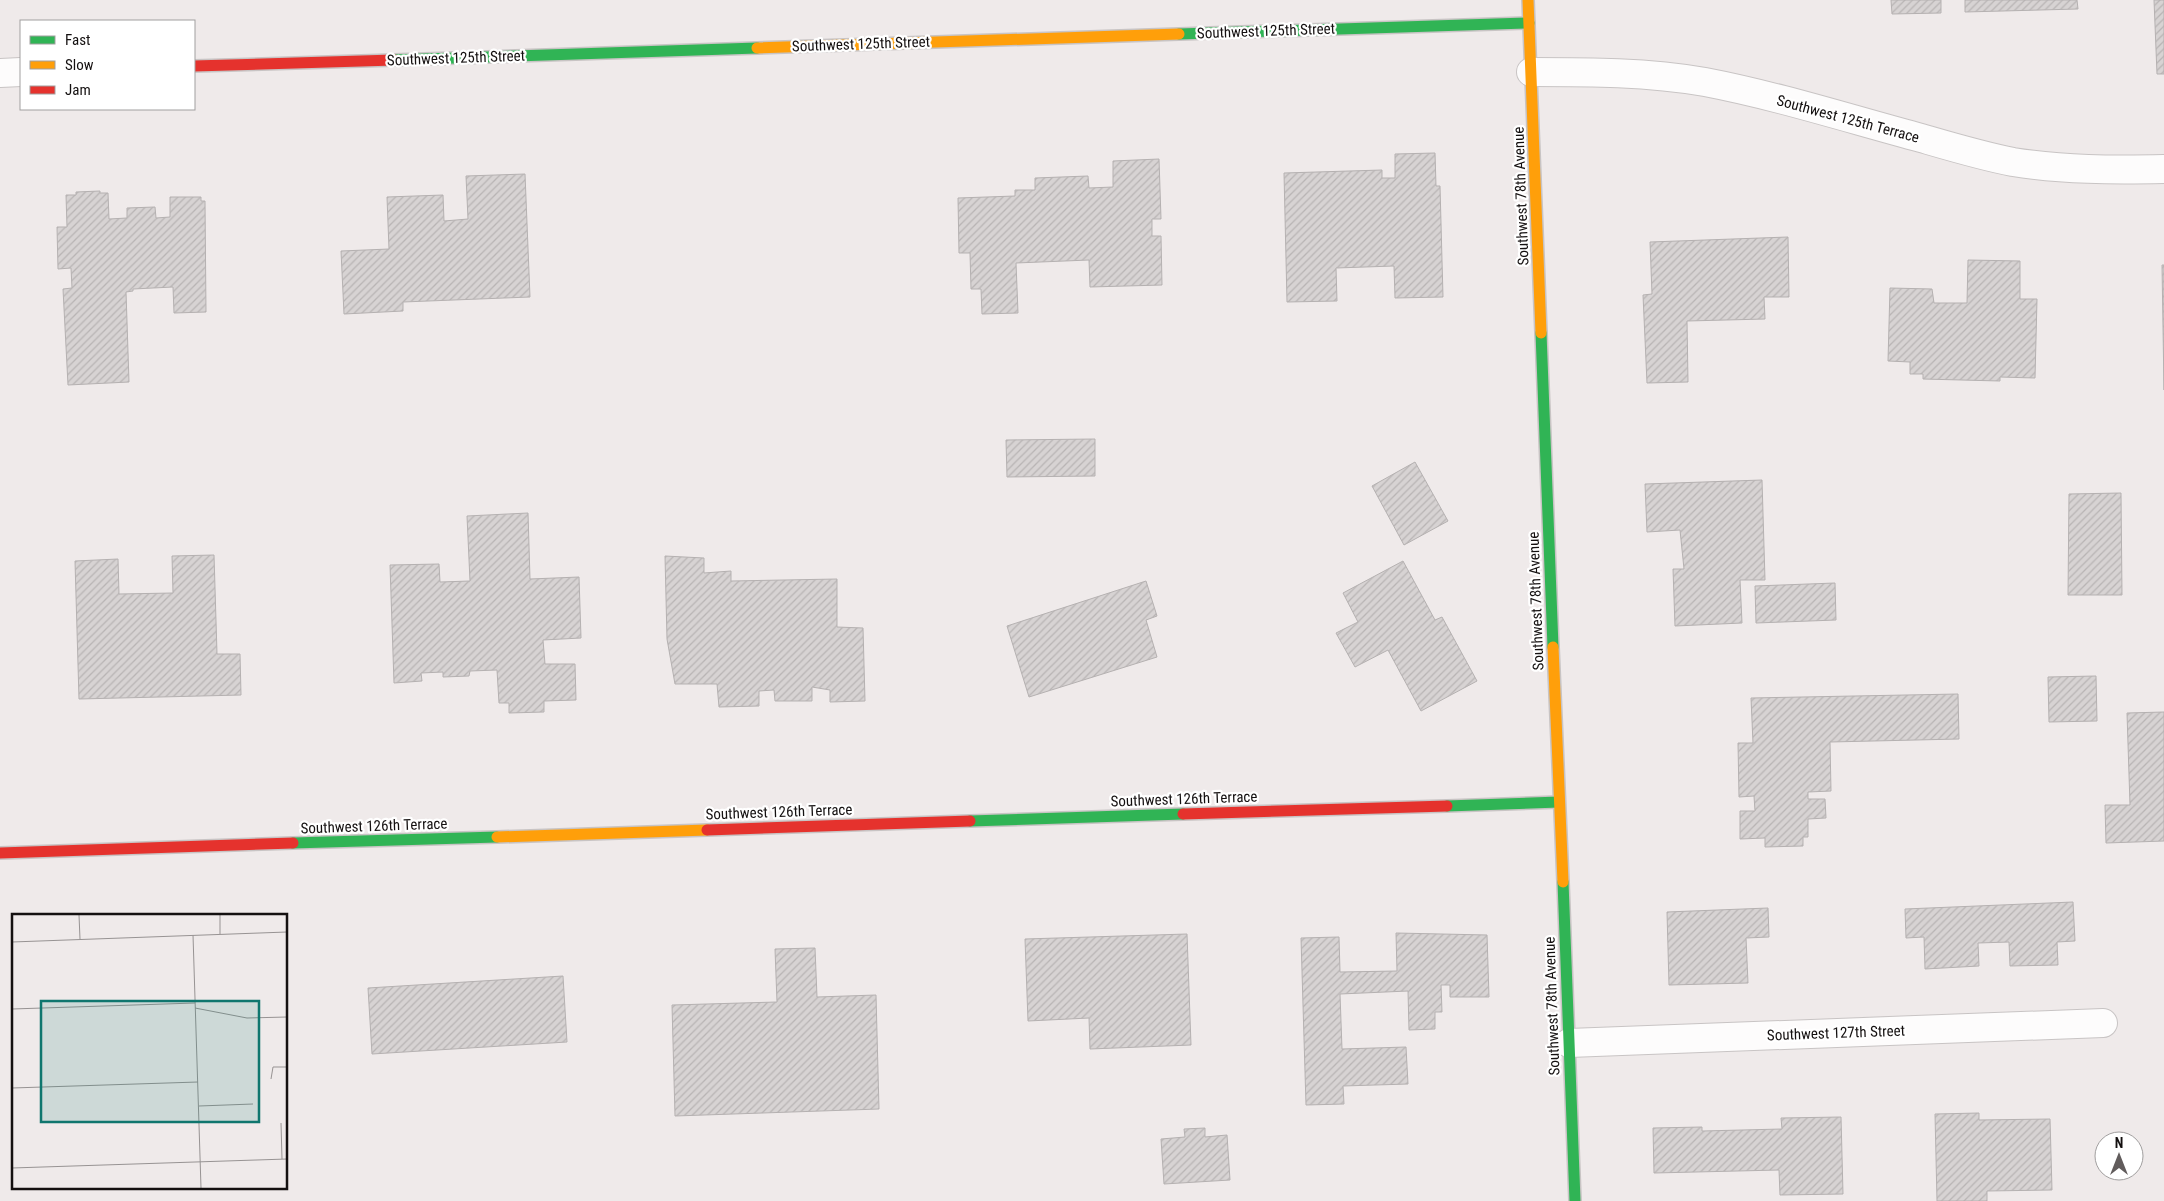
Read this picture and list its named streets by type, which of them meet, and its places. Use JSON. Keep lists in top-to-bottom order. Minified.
{"streets":{"street":["Southwest 125th Street","Southwest 125th Terrace","Southwest 78th Avenue","Southwest 126th Terrace","Southwest 127th Street"]},"crossings":[["Southwest 125th Street","Southwest 78th Avenue"],["Southwest 125th Terrace","Southwest 78th Avenue"],["Southwest 78th Avenue","Southwest 126th Terrace"],["Southwest 78th Avenue","Southwest 127th Street"]],"legend":["Fast","Slow","Jam"],"north":"top"}
